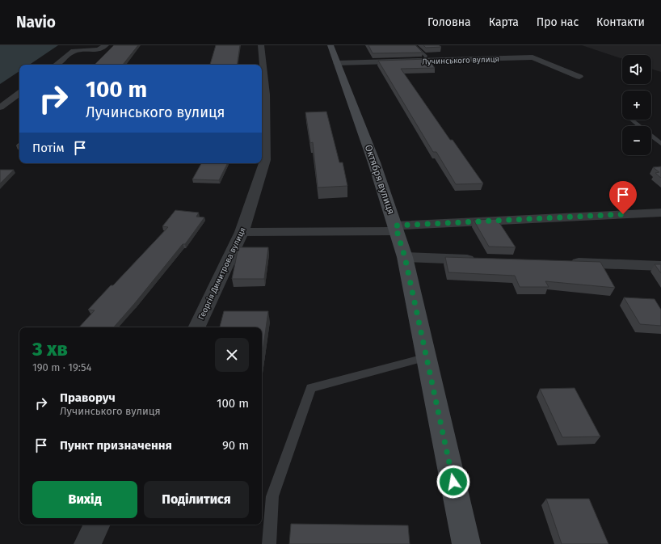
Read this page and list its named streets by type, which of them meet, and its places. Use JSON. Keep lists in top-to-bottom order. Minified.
{"streets":{"street":["Лучинського вулиця","Октября вулиця","Георгія Димитрова вулиця"]},"crossings":[["Лучинського вулиця","Октября вулиця"]],"page":{"header":"Navio","nav":["Головна","Карта","Про нас","Контакти"],"map_buttons":["+","−"],"turn":["100 m","Лучинського вулиця"],"then":"Потім","heading":["3 хв","190 m · 19:54"],"list":[{"name":"Праворуч","note":"Лучинського вулиця","value":"100 m"},{"name":"Пункт призначення","value":"90 m"}],"buttons":["Вихід","Поділитися"]}}
